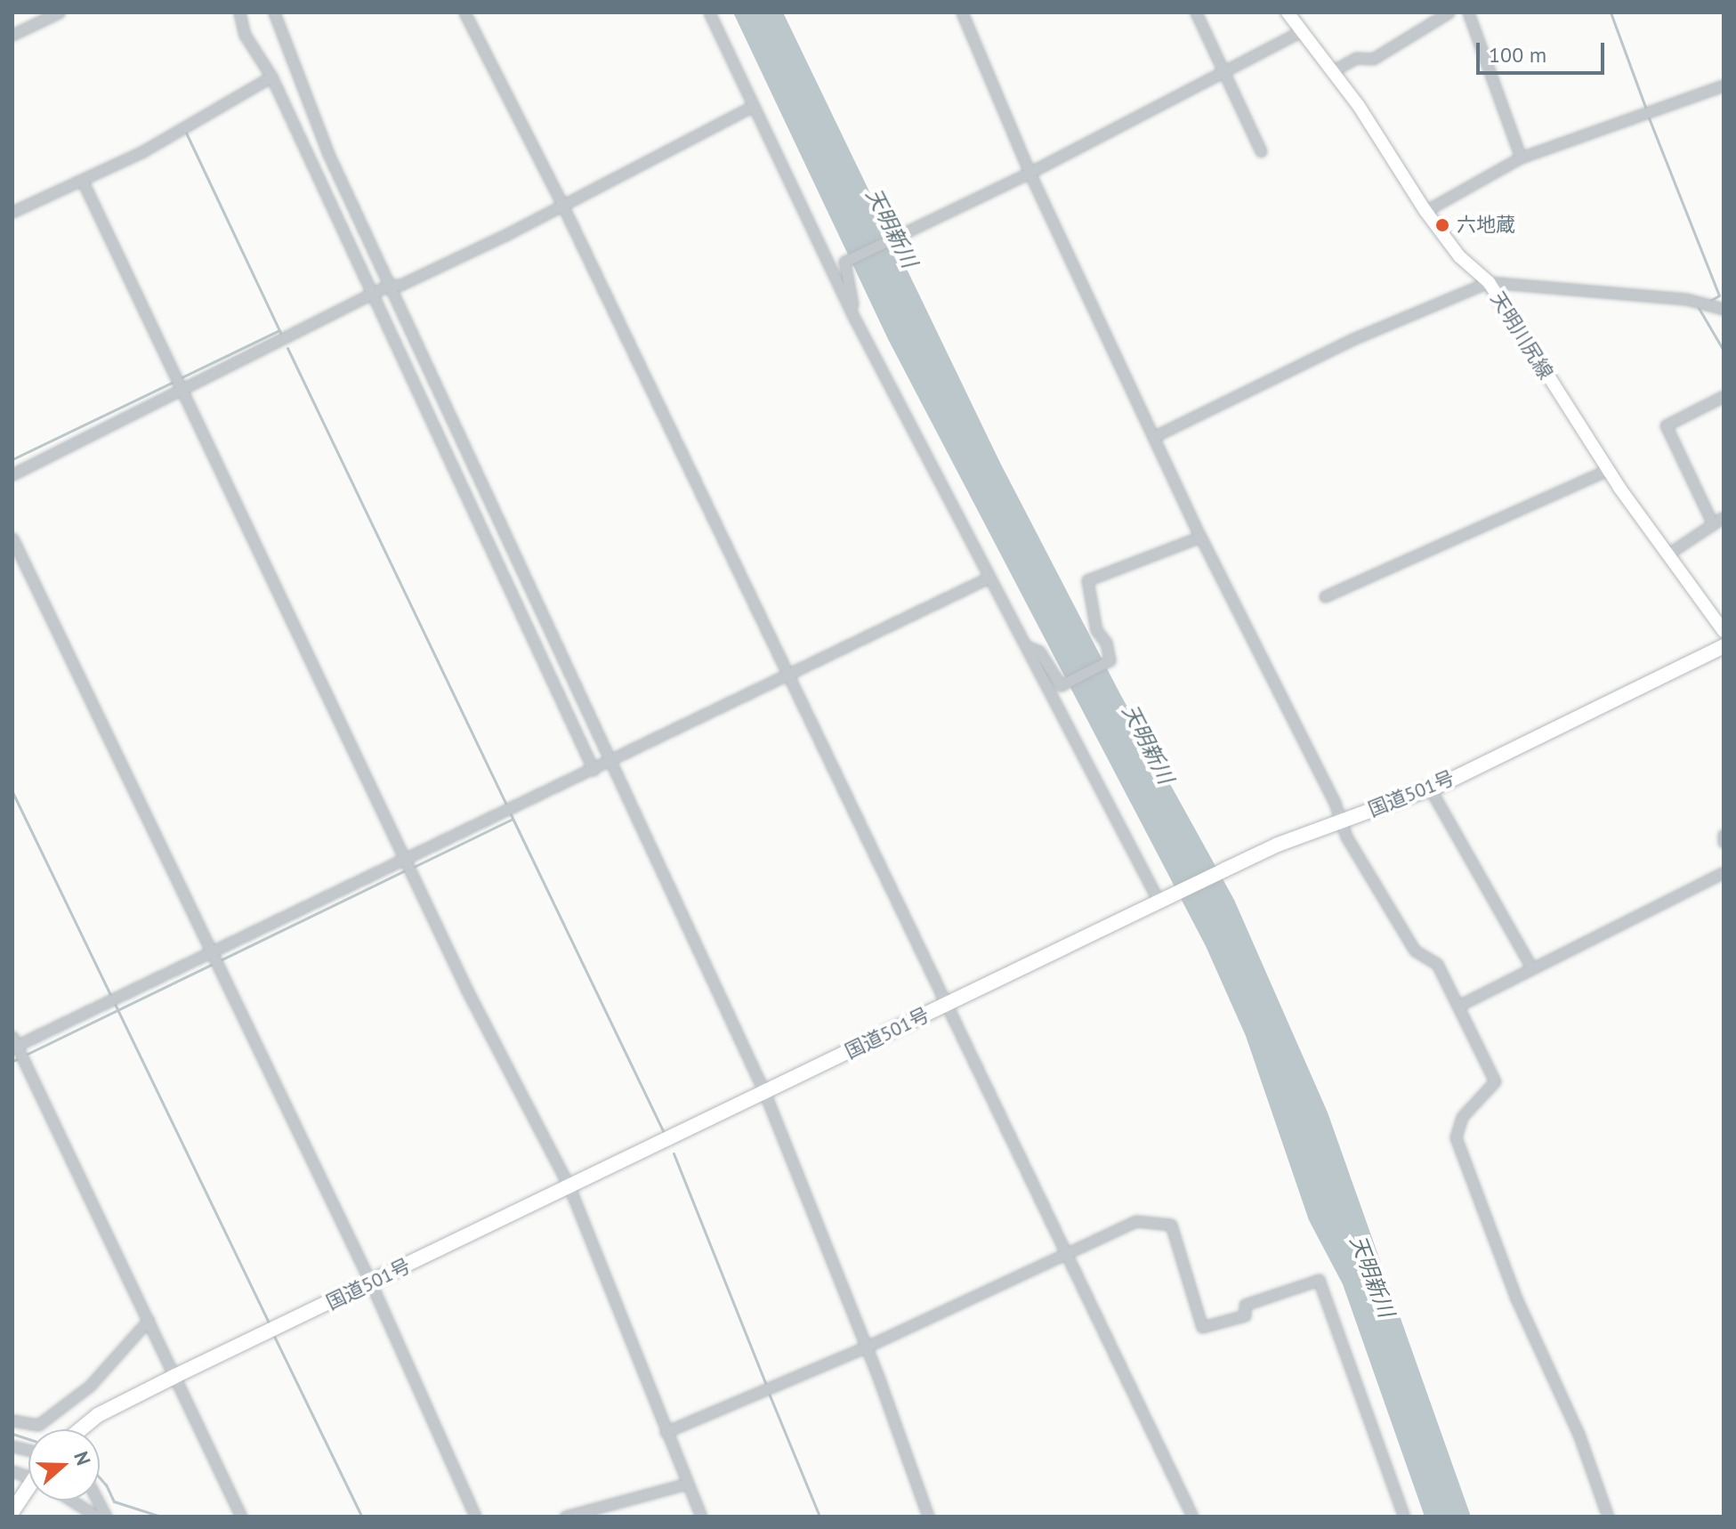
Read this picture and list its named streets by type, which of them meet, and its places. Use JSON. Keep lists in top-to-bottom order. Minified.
{"streets":{"highway":["国道501号"],"main road":["天明川尻線"]},"water":["天明新川"],"places":["六地蔵"],"scale_bar":"100 m","north":"right"}
